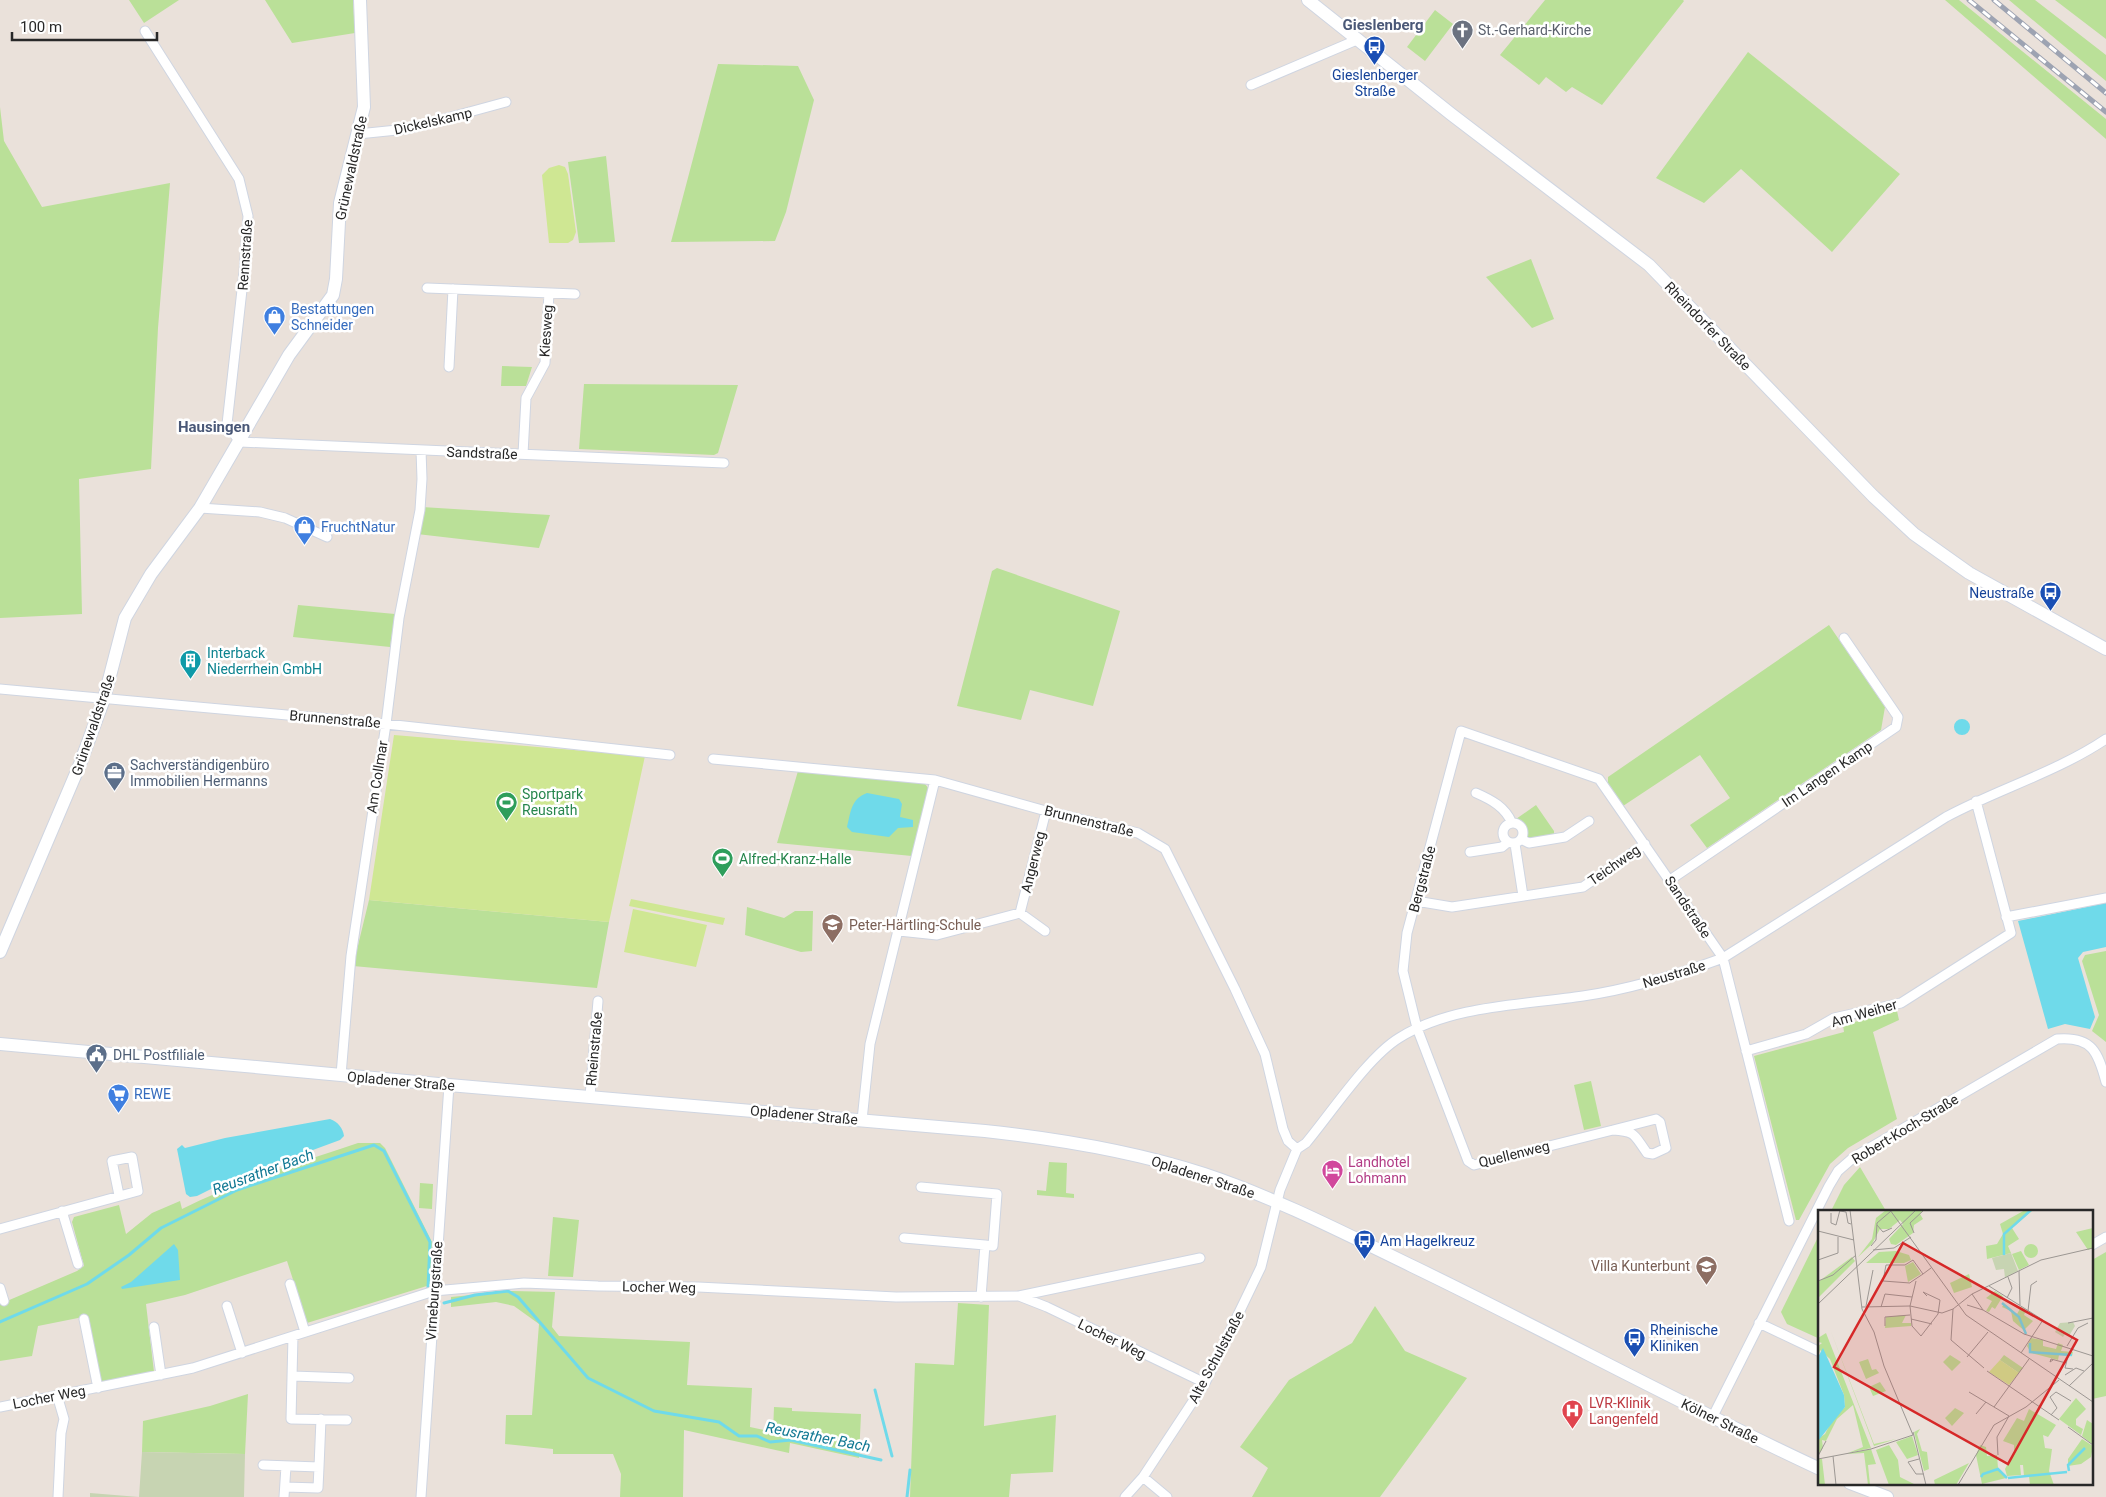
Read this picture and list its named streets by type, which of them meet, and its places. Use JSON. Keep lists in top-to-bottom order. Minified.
{"streets":{"main road":["Grünewaldstraße","Rheindorfer Straße","Opladener Straße","Kölner Straße"],"street":["Dickelskamp","Rennstraße","Kiesweg","Sandstraße","Brunnenstraße","Im Langen Kamp","Am Collmar","Angerweg","Teichweg","Bergstraße","Neustraße","Am Weiher","Rheinstraße","Robert-Koch-Straße","Quellenweg","Locher Weg","Virneburgstraße","Alte Schulstraße"]},"crossings":[["Dickelskamp","Grünewaldstraße"],["Grünewaldstraße","Rennstraße"],["Grünewaldstraße","Sandstraße"],["Grünewaldstraße","Brunnenstraße"],["Rennstraße","Sandstraße"],["Kiesweg","Sandstraße"],["Sandstraße","Im Langen Kamp"],["Sandstraße","Am Collmar"],["Sandstraße","Teichweg"],["Sandstraße","Bergstraße"],["Sandstraße","Neustraße"],["Sandstraße","Am Weiher"],["Brunnenstraße","Am Collmar"],["Brunnenstraße","Angerweg"],["Brunnenstraße","Neustraße"],["Am Collmar","Opladener Straße"],["Teichweg","Bergstraße"],["Bergstraße","Neustraße"],["Bergstraße","Quellenweg"],["Neustraße","Am Weiher"],["Neustraße","Opladener Straße"],["Neustraße","Quellenweg"],["Neustraße","Alte Schulstraße"],["Rheinstraße","Opladener Straße"],["Opladener Straße","Virneburgstraße"],["Opladener Straße","Alte Schulstraße"],["Opladener Straße","Kölner Straße"],["Robert-Koch-Straße","Kölner Straße"],["Locher Weg","Virneburgstraße"],["Locher Weg","Alte Schulstraße"]],"districts":["Gieslenberg","Hausingen"],"water":["Reusrather Bach"],"places":{"church":["St.-Gerhard-Kirche"],"bus stop":["Gieslenberger Straße","Neustraße","Am Hagelkreuz","Rheinische Kliniken"],"shop":["Bestattungen Schneider","FruchtNatur"],"building":["Interback Niederrhein GmbH"],"office":["Sachverständigenbüro Immobilien Hermanns"],"sports":["Sportpark Reusrath","Alfred-Kranz-Halle"],"school or university":["Peter-Härtling-Schule","Villa Kunterbunt"],"public building":["DHL Postfiliale"],"supermarket":["REWE"],"hotel":["Landhotel Lohmann"],"hospital":["LVR-Klinik Langenfeld"]},"scale_bar":"100 m"}
